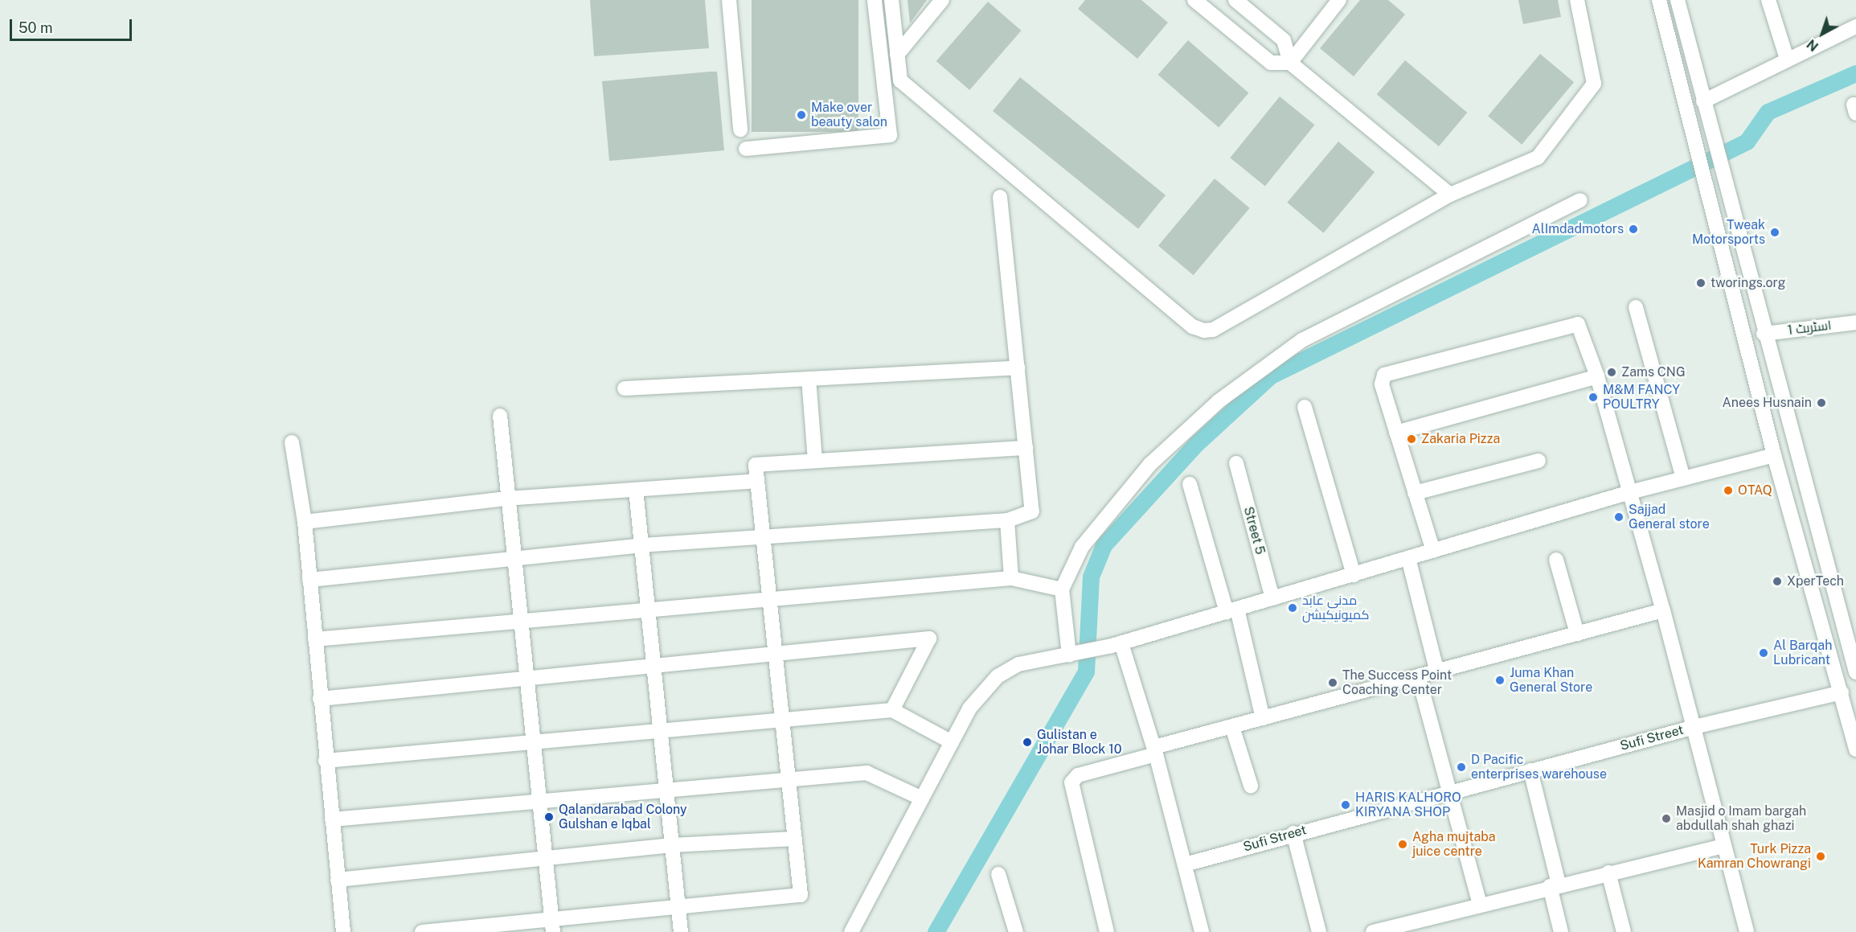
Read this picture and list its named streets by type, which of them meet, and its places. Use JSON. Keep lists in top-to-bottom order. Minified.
{"streets":{"street":["اسٹریٹ 1","Street 5","Sufi Street"]},"places":["Make over beauty salon","AlImdadmotors","Tweak Motorsports","tworings.org","Zams CNG","M&M FANCY POULTRY","Anees Husnain","Zakaria Pizza","OTAQ","Sajjad General store","XperTech","مدنی عابد کمیونیکیشن","Al Barqah Lubricant","Juma Khan General Store","The Success Point Coaching Center","Gulistan e Johar Block 10","D Pacific enterprises warehouse","HARIS KALHORO KIRYANA SHOP","Qalandarabad Colony Gulshan e Iqbal","Masjid o Imam bargah abdullah shah ghazi","Agha mujtaba juice centre","Turk Pizza Kamran Chowrangi"],"scale_bar":"50 m","north":"bottom left"}
